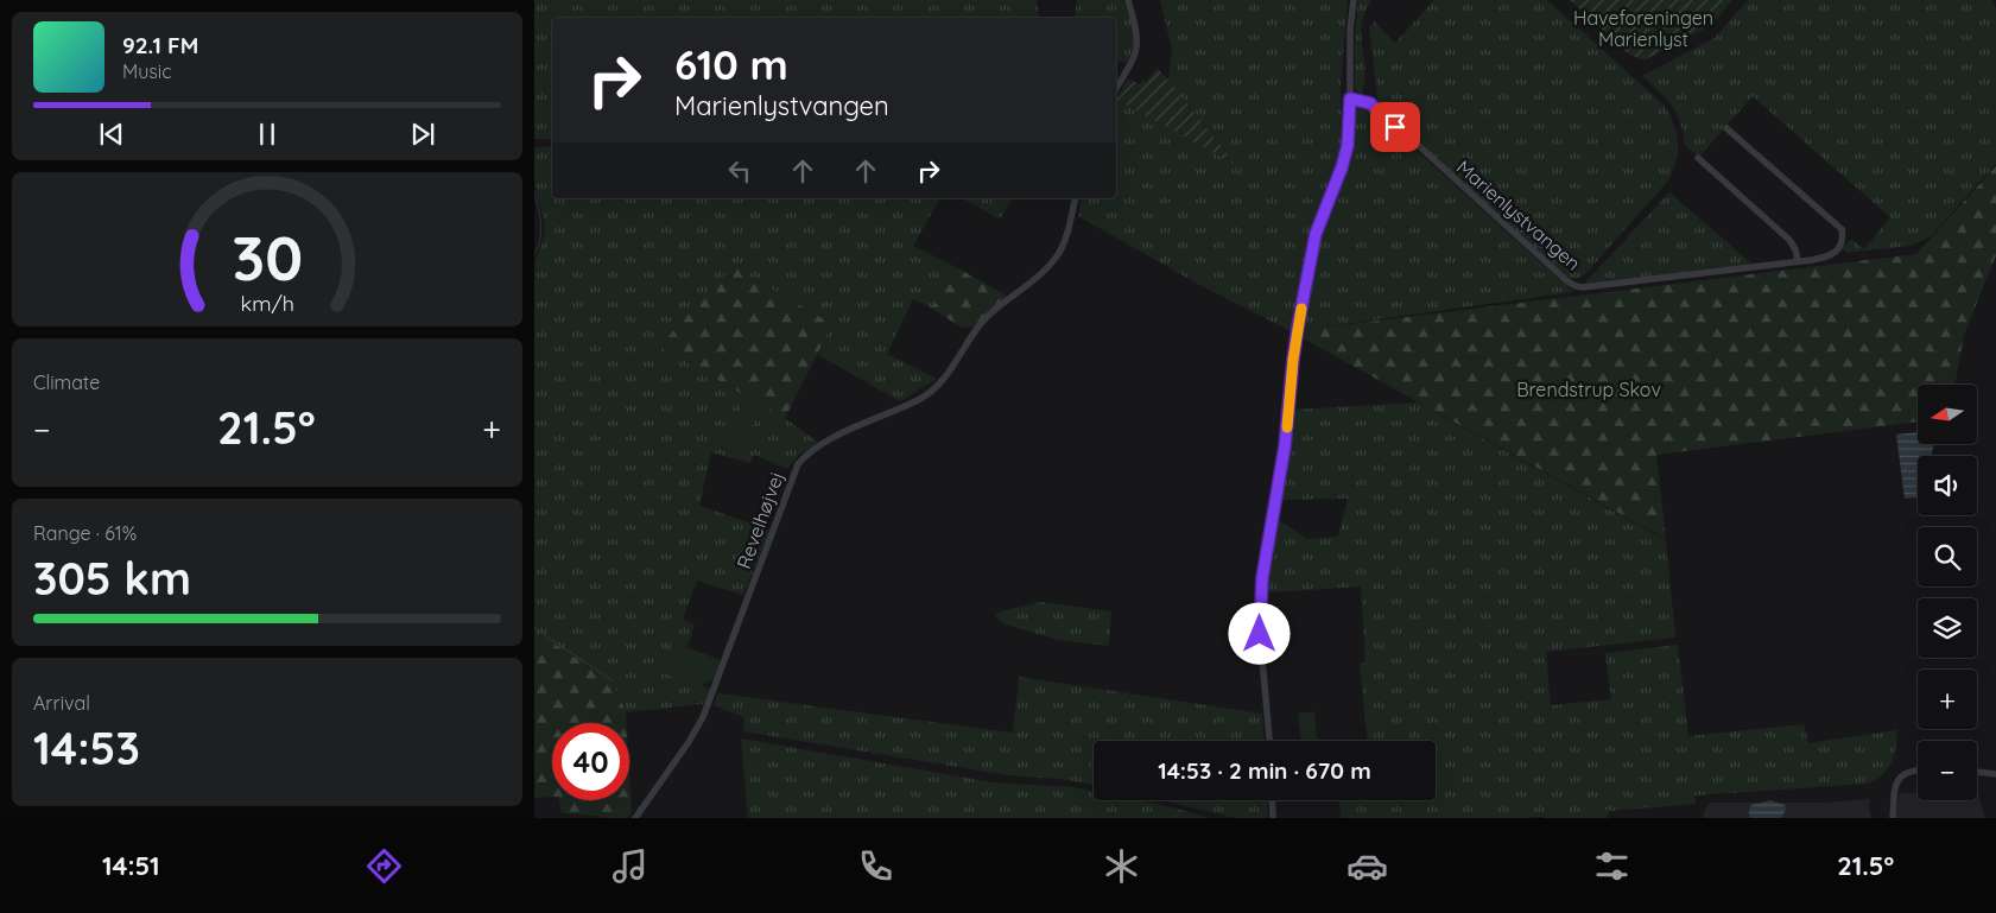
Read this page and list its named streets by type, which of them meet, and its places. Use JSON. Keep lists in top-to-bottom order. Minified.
{"streets":{"street":["Marienlystvangen","Revelhøjvej"]},"parks":["Haveforeningen Marienlyst","Brendstrup Skov"],"north":"left","page":{"turn":["610 m","Marienlystvangen"],"song":["92.1 FM","Music"],"tile":["Climate",["Range · 61%","305 km"],["Arrival","14:53"]],"map_buttons":["+","−"],"heat":["−","21.5°","+"],"limit":"40","trip":"14:53 · 2 min · 670 m","tabs":["14:51","21.5°"],"gauge":["30","km/h"]}}
